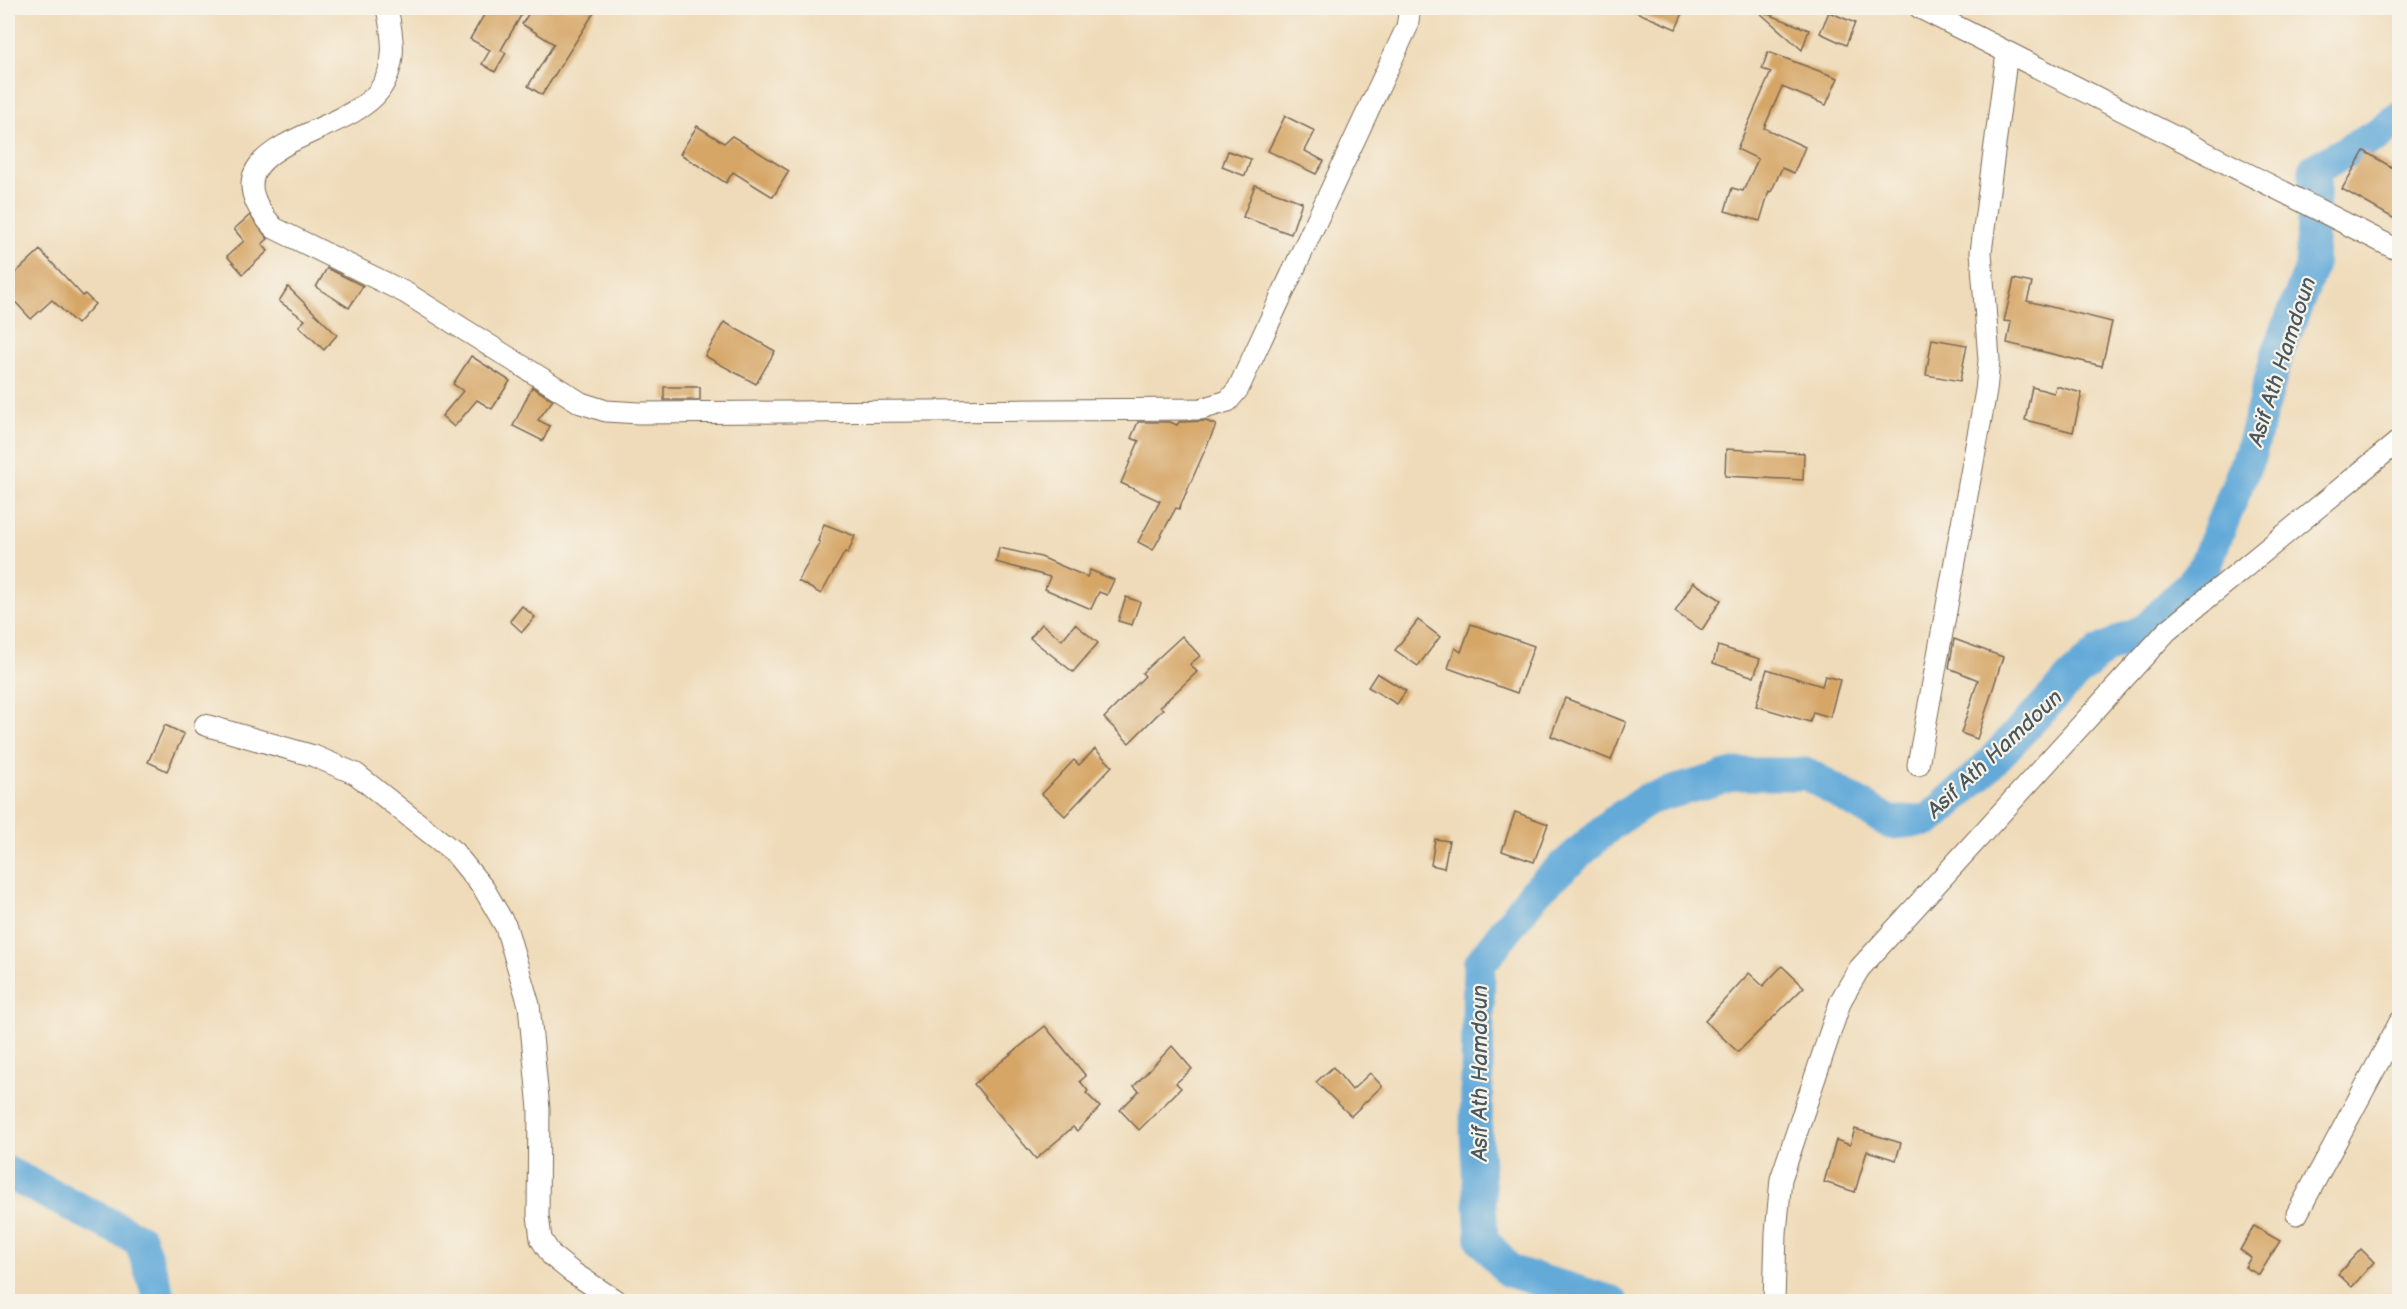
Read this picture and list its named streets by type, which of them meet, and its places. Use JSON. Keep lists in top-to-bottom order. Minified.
{"water":["Asif Ath Hamdoun"]}
